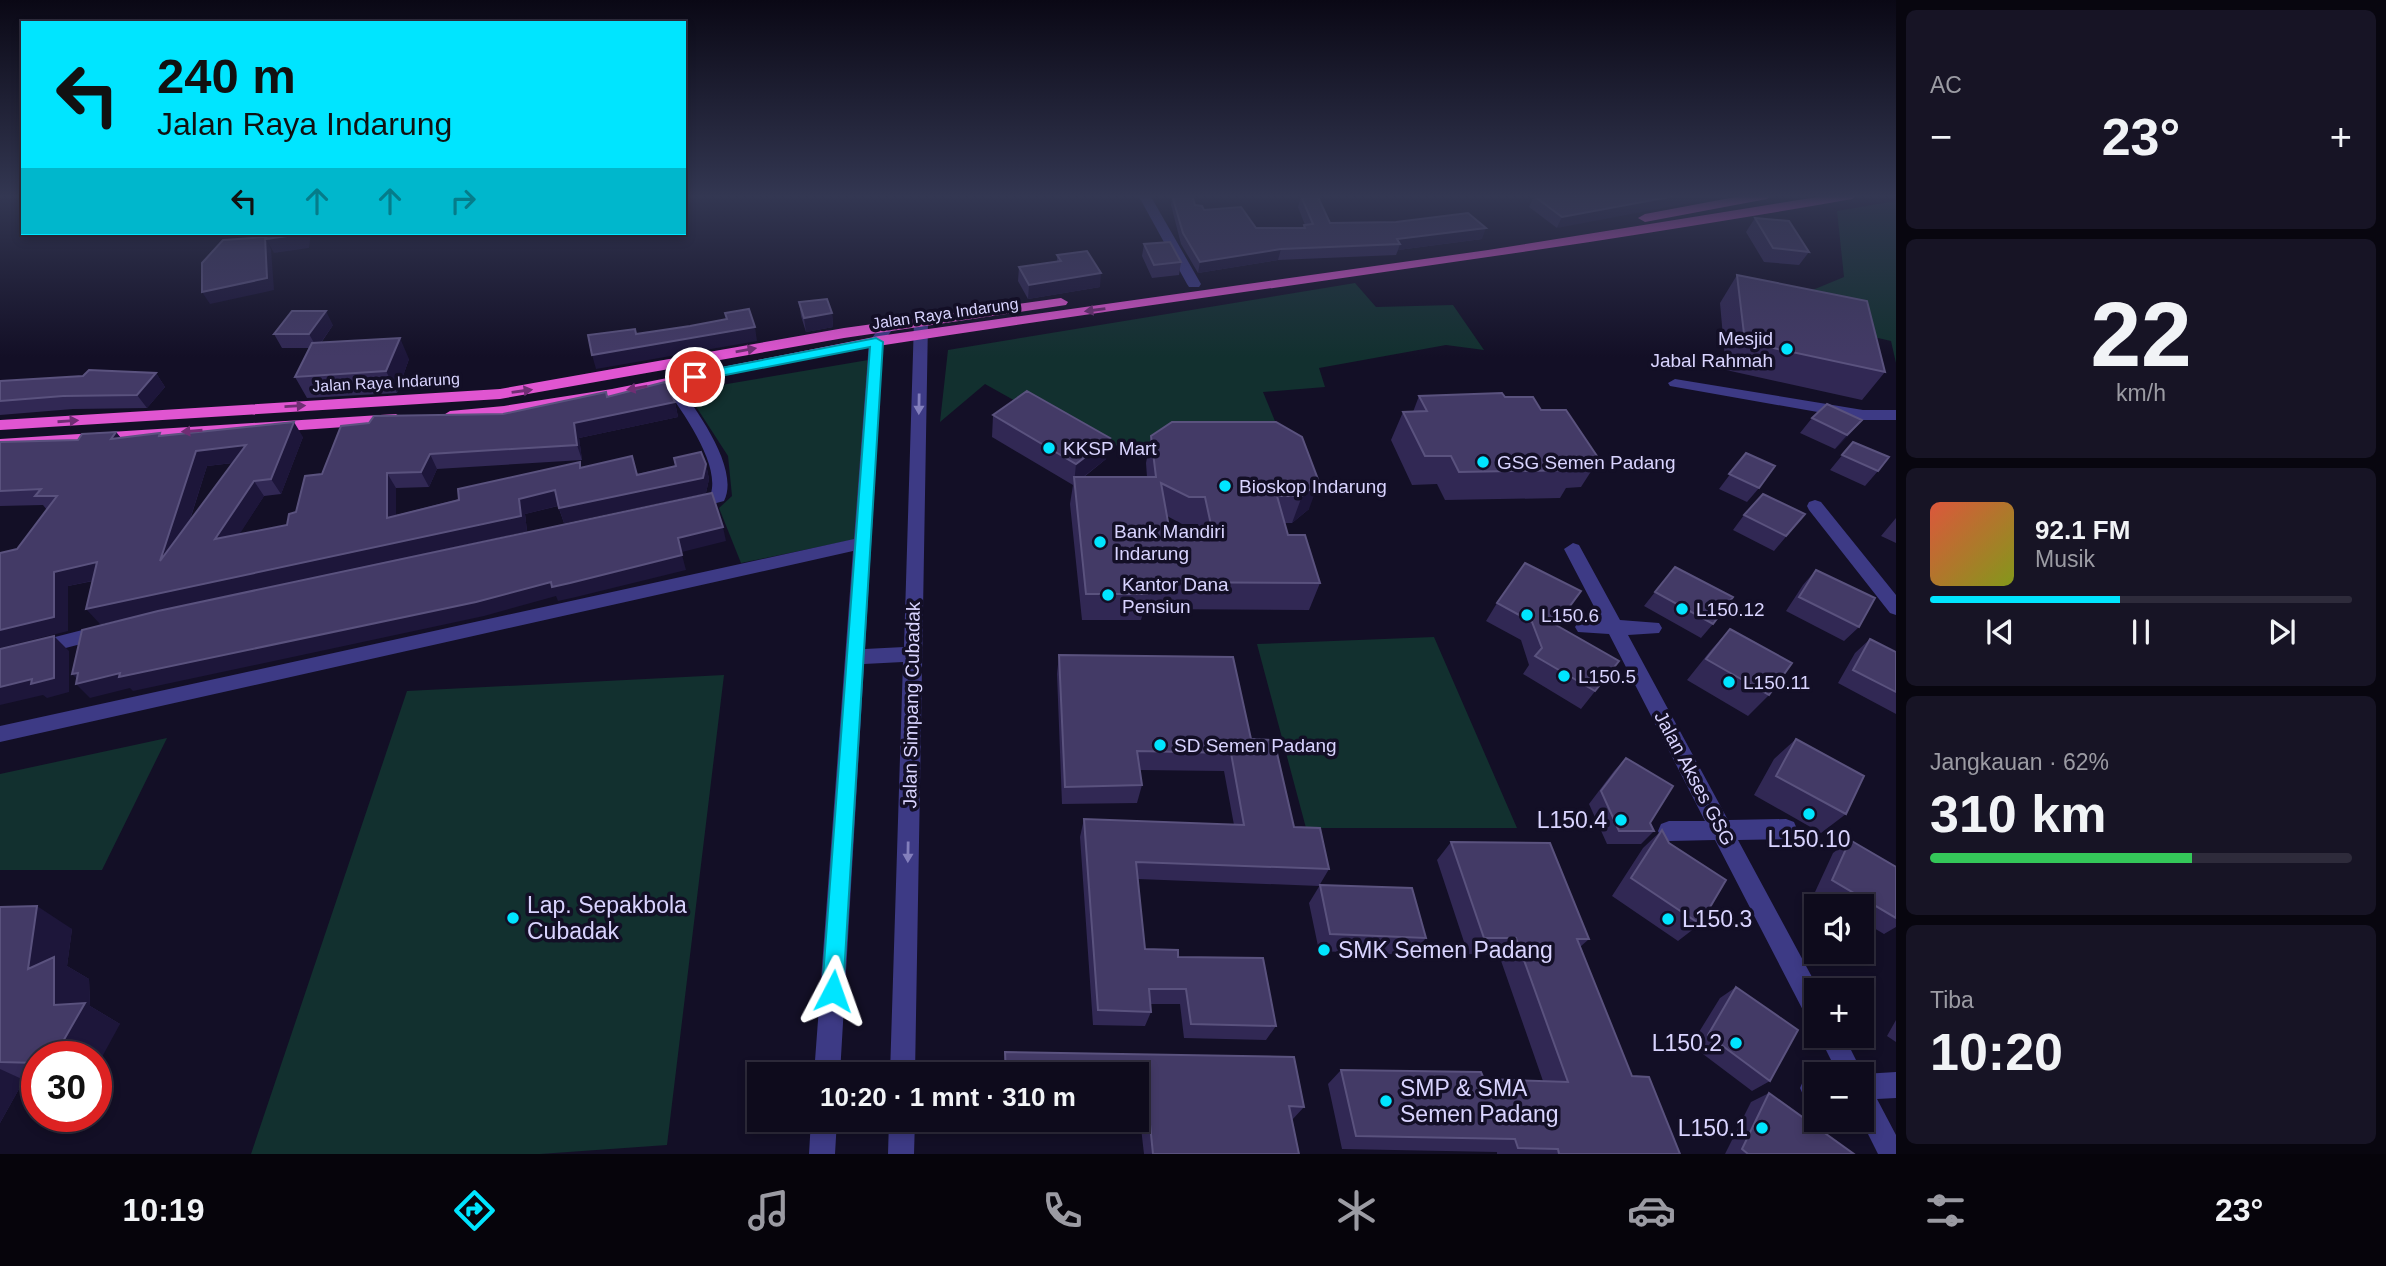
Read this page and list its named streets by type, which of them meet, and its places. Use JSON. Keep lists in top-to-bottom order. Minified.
{"streets":{"highway":["Jalan Raya Indarung"],"street":["Jalan Simpang Cubadak","Jalan Akses GSG"]},"crossings":[["Jalan Raya Indarung","Jalan Simpang Cubadak"]],"places":["Mesjid Jabal Rahmah","KKSP Mart","GSG Semen Padang","Bioskop Indarung","Bank Mandiri Indarung","Kantor Dana Pensiun","L150.12","L150.6","L150.5","L150.11","SD Semen Padang","L150.10","L150.4","Lap. Sepakbola Cubadak","L150.3","SMK Semen Padang","L150.2","SMP & SMA Semen Padang","L150.1"],"page":{"tile":["AC",["22","km/h"],["Jangkauan · 62%","310 km"],["Tiba","10:20"]],"turn":["240 m","Jalan Raya Indarung"],"heat":["−","23°","+"],"song":["92.1 FM","Musik"],"map_buttons":["+","−"],"limit":"30","trip":"10:20 · 1 mnt · 310 m","tabs":["10:19","23°"]}}
